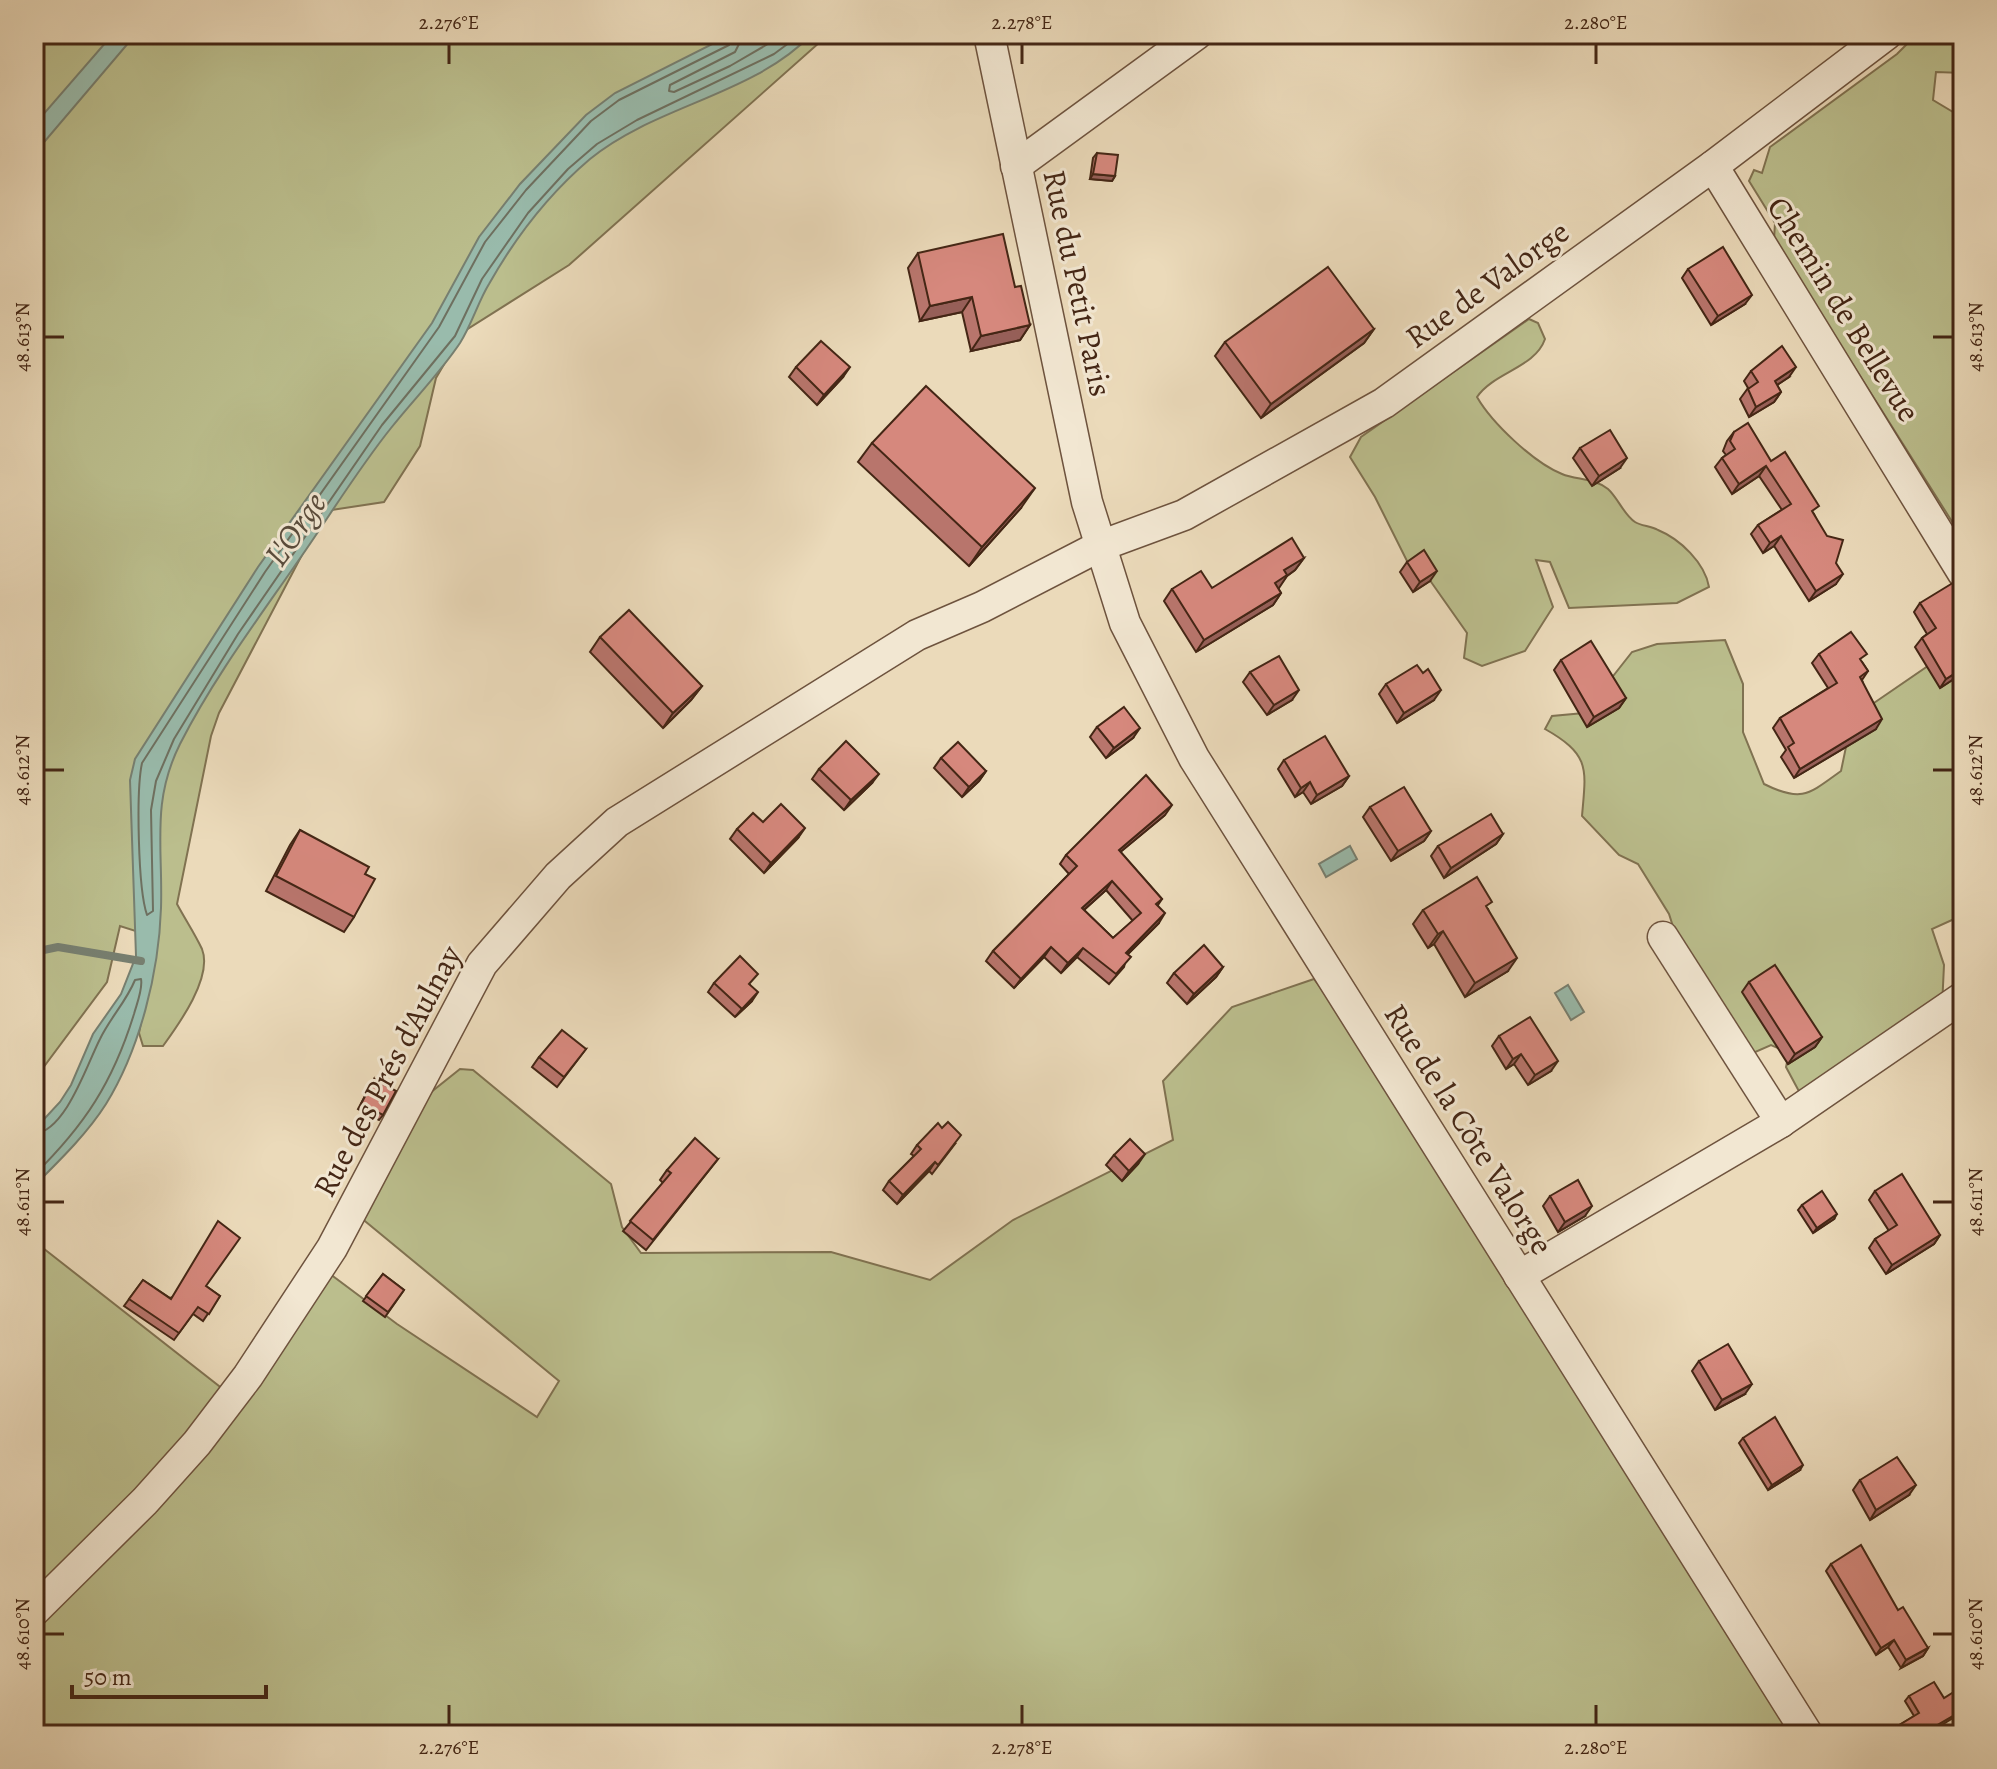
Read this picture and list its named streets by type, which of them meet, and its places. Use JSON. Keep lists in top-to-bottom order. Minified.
{"streets":{"street":["Rue du Petit Paris","Rue de Valorge","Chemin de Bellevue","Rue des Prés d'Aulnay","Rue de la Côte Valorge"]},"crossings":[["Rue du Petit Paris","Rue de Valorge"],["Rue du Petit Paris","Rue des Prés d'Aulnay"],["Rue du Petit Paris","Rue de la Côte Valorge"],["Rue de Valorge","Chemin de Bellevue"],["Rue de Valorge","Rue des Prés d'Aulnay"],["Rue de Valorge","Rue de la Côte Valorge"],["Rue des Prés d'Aulnay","Rue de la Côte Valorge"]],"water":["L'Orge"],"scale_bar":"50 m","coordinates":["2.276°E","2.278°E","2.280°E","48.613°N","48.612°N","48.611°N","48.610°N"]}
